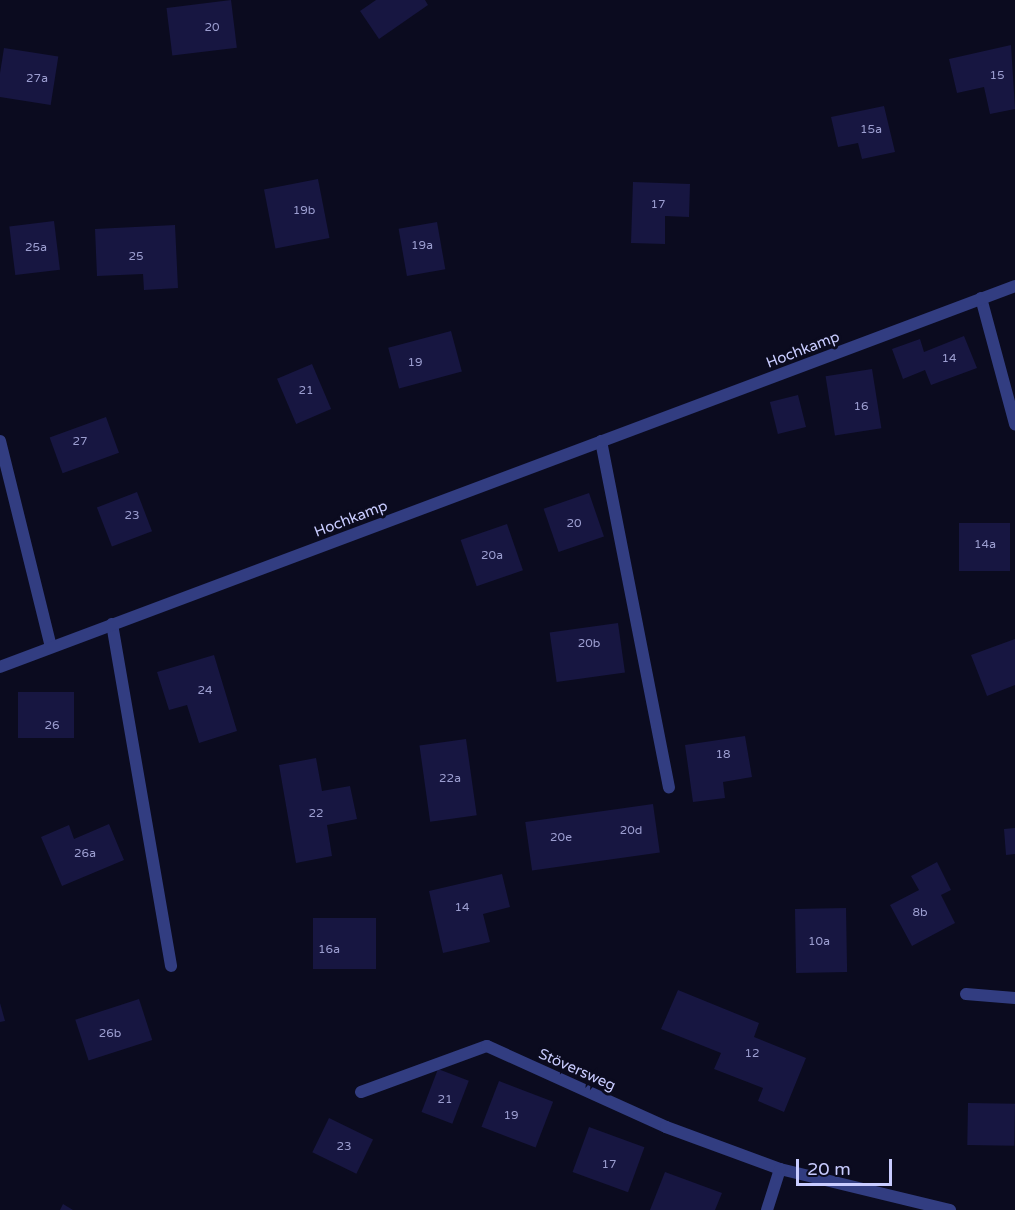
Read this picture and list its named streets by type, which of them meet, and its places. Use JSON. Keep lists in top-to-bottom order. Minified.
{"streets":{"street":["Hochkamp","Stöversweg"]},"house_numbers":["20","15","27a","15a","17","19b","19a","25a","25","14","19","21","16","27","23","20","14a","20a","20b","24","26","18","22a","22","20d","20e","26a","14","8b","10a","16a","26b","12","21","19","23","17"],"scale_bar":"20 m"}
